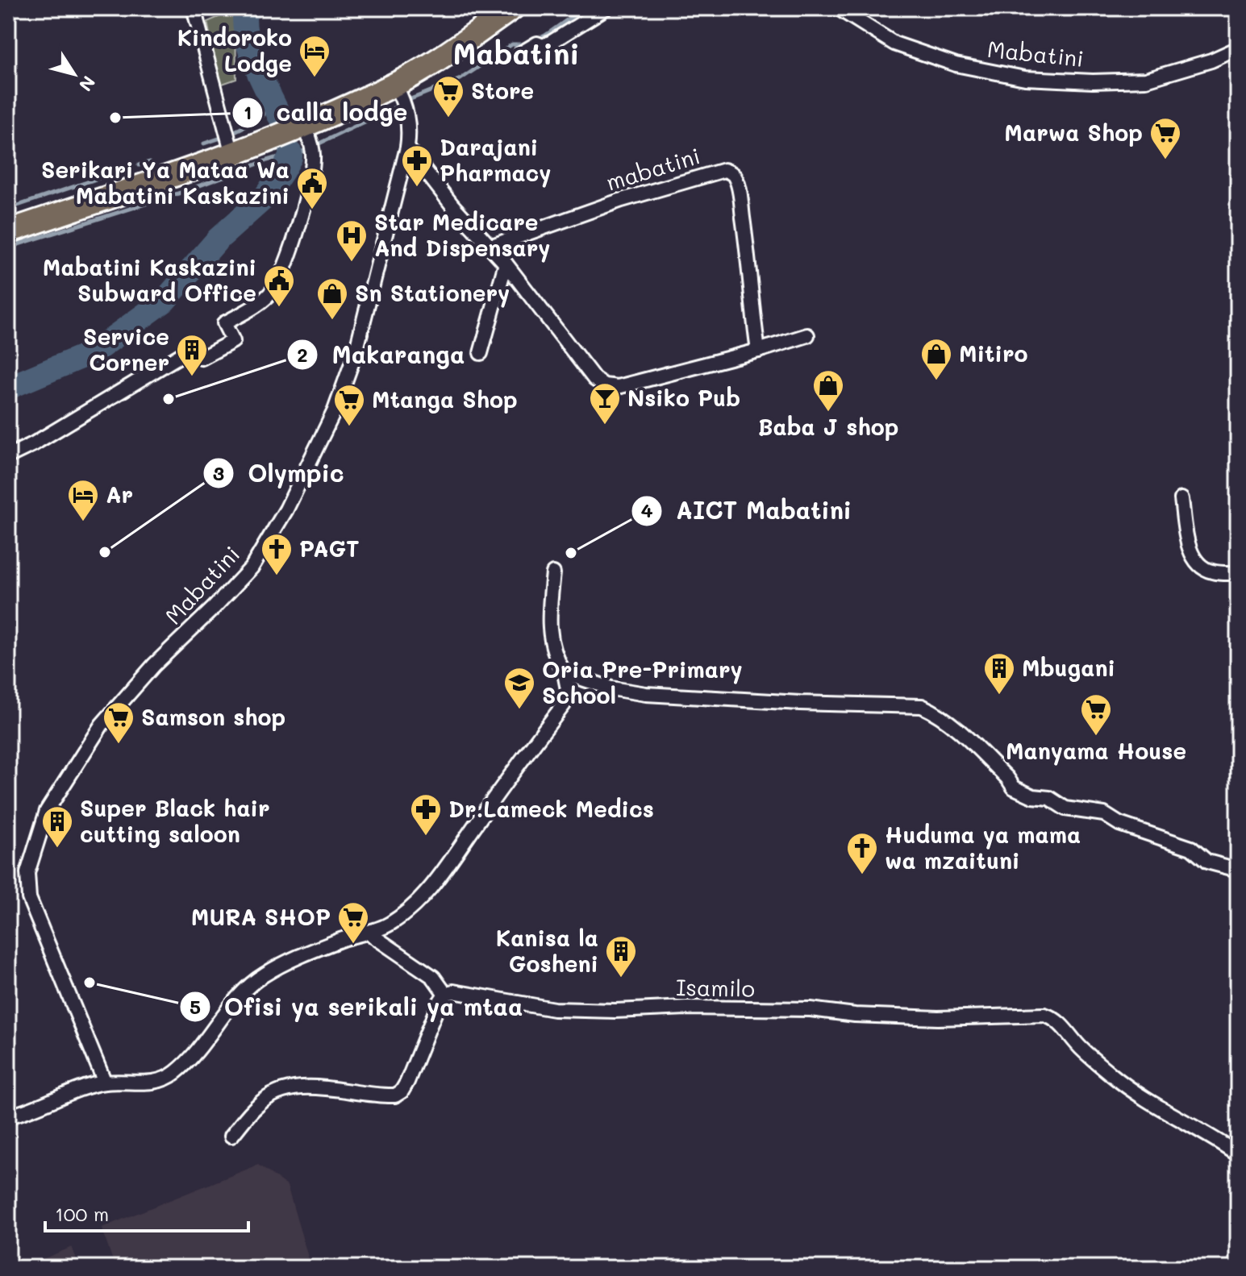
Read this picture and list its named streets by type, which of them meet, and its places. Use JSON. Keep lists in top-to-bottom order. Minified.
{"streets":{"street":["Mabatini","mabatini","Isamilo"]},"districts":["Mabatini"],"places":{"hotel":["Kindoroko Lodge","Ar"],"other":["calla lodge","Makaranga","Olympic","AICT Mabatini","Ofisi ya serikali ya mtaa"],"supermarket":["Store","Marwa Shop","Mtanga Shop","Manyama House","Samson shop","MURA SHOP"],"pharmacy":["Darajani Pharmacy","Dr.Lameck Medics"],"public building":["Serikari Ya Mataa Wa Mabatini Kaskazini","Mabatini Kaskazini Subward Office"],"hospital":["Star Medicare And Dispensary"],"shop":["Sn Stationery","Mitiro","Baba J shop"],"building":["Service Corner","Mbugani","Super Black hair cutting saloon","Kanisa la Gosheni"],"bar":["Nsiko Pub"],"church":["PAGT","Huduma ya mama wa mzaituni"],"school or university":["Oria Pre-Primary School"]},"scale_bar":"100 m","north":"bottom right"}
